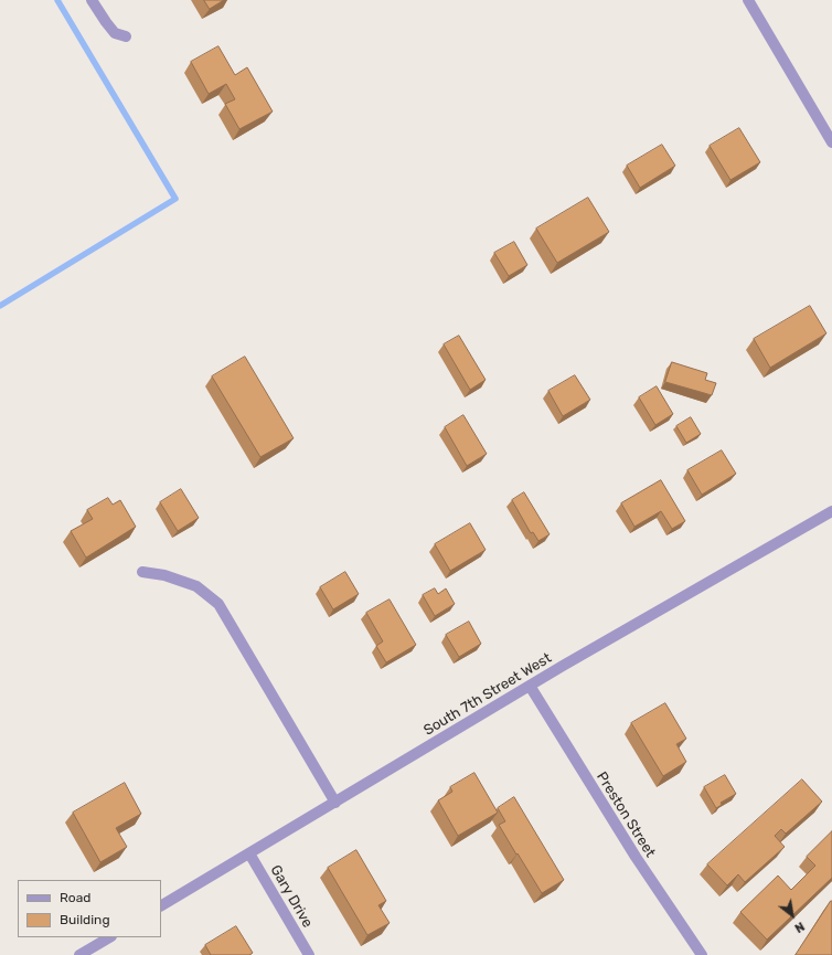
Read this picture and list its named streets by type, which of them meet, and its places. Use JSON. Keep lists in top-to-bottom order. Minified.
{"streets":{"street":["South 7th Street West","Preston Street","Gary Drive"]},"crossings":[["South 7th Street West","Preston Street"],["South 7th Street West","Gary Drive"]],"legend":["Road","Building"],"north":"bottom right"}
